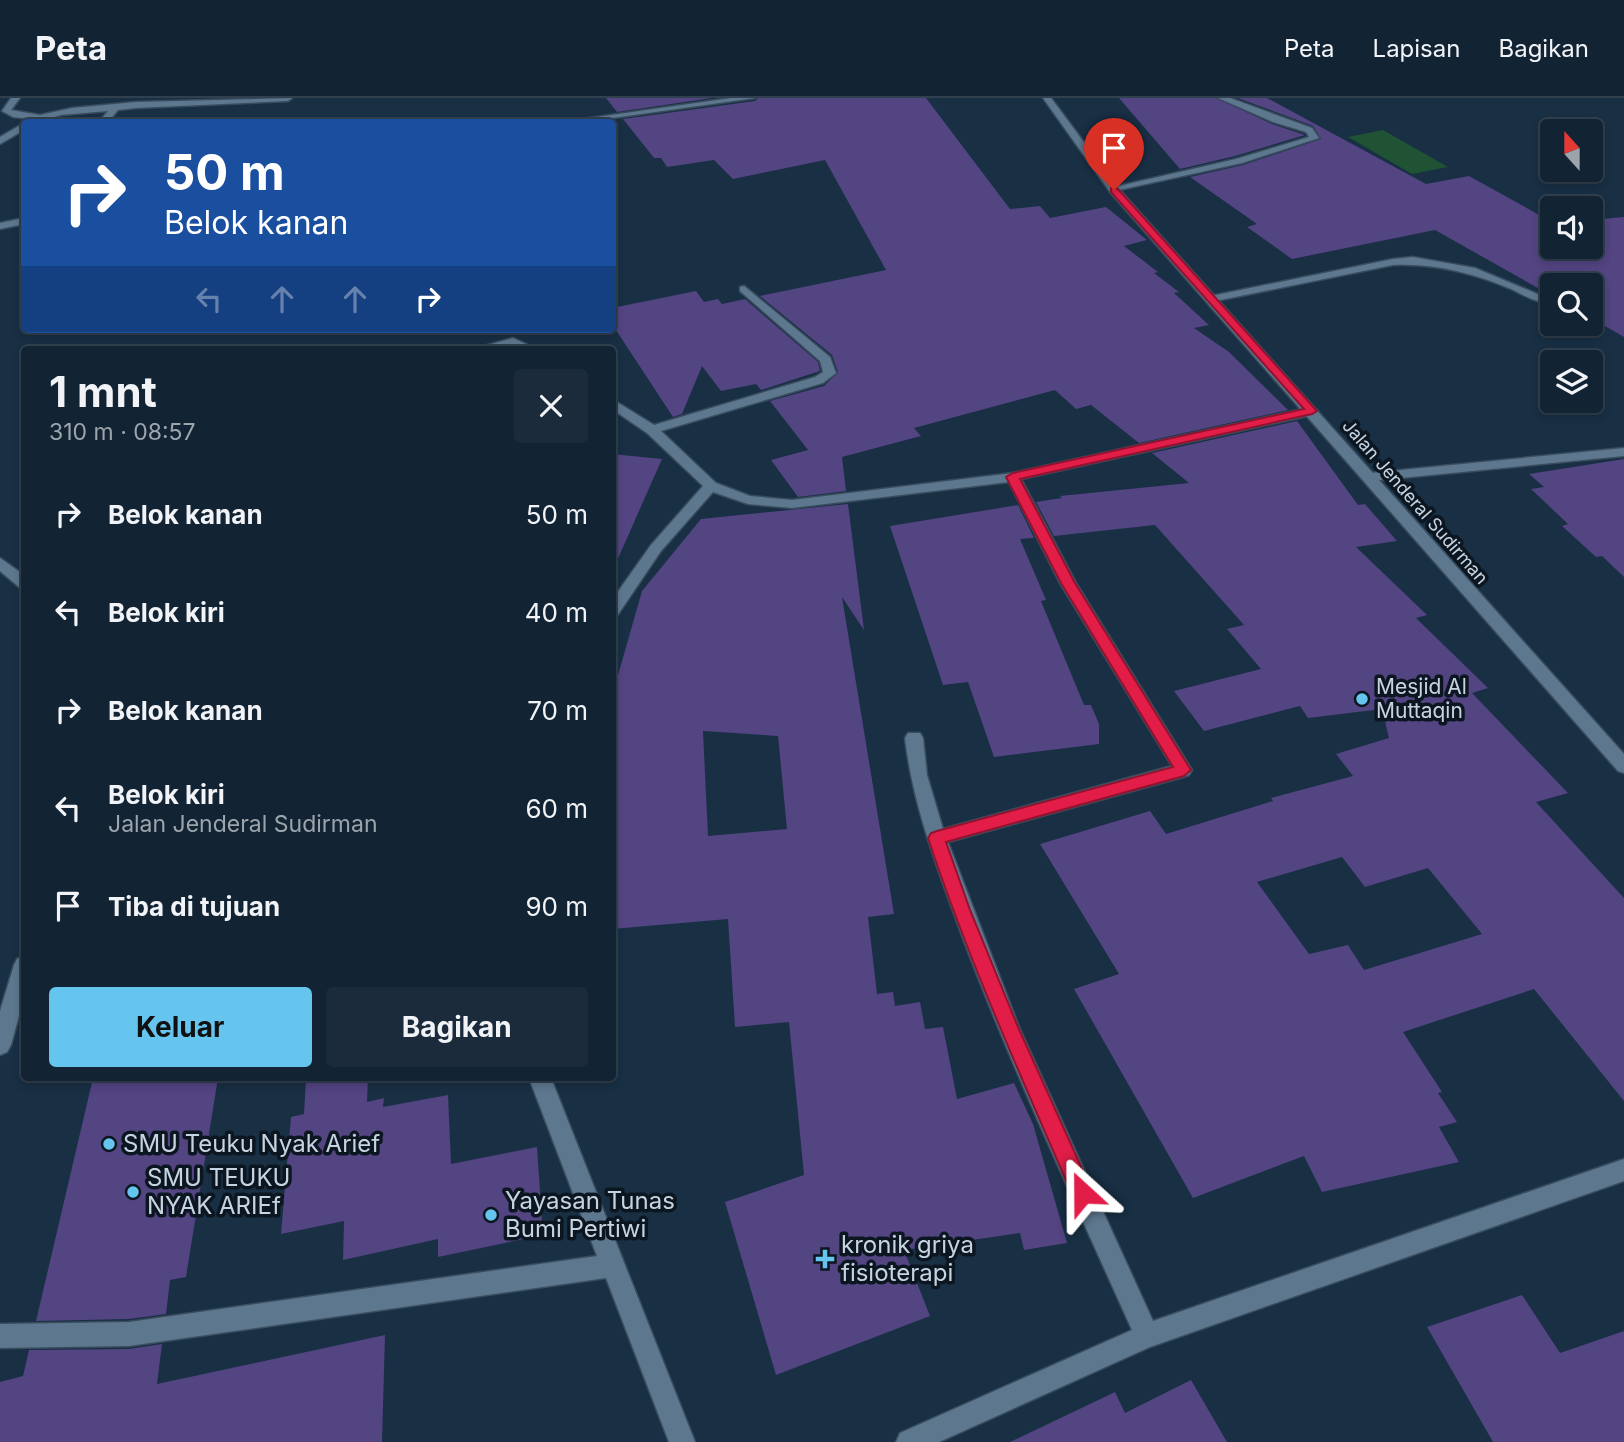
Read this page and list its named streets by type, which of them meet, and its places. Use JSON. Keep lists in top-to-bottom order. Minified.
{"streets":{"street":["Jalan Jenderal Sudirman"]},"places":{"other":["Mesjid Al Muttaqin","SMU Teuku Nyak Arief","SMU TEUKU NYAK ARIEf","Yayasan Tunas Bumi Pertiwi"],"health":["kronik griya fisioterapi"]},"north":"top","page":{"header":"Peta","nav":["Peta","Lapisan","Bagikan"],"turn":["50 m","Belok kanan"],"heading":["1 mnt","310 m · 08:57"],"list":[{"name":"Belok kanan","value":"50 m"},{"name":"Belok kiri","value":"40 m"},{"name":"Belok kanan","value":"70 m"},{"name":"Belok kiri","note":"Jalan Jenderal Sudirman","value":"60 m"},{"name":"Tiba di tujuan","value":"90 m"}],"buttons":["Keluar","Bagikan"]}}
